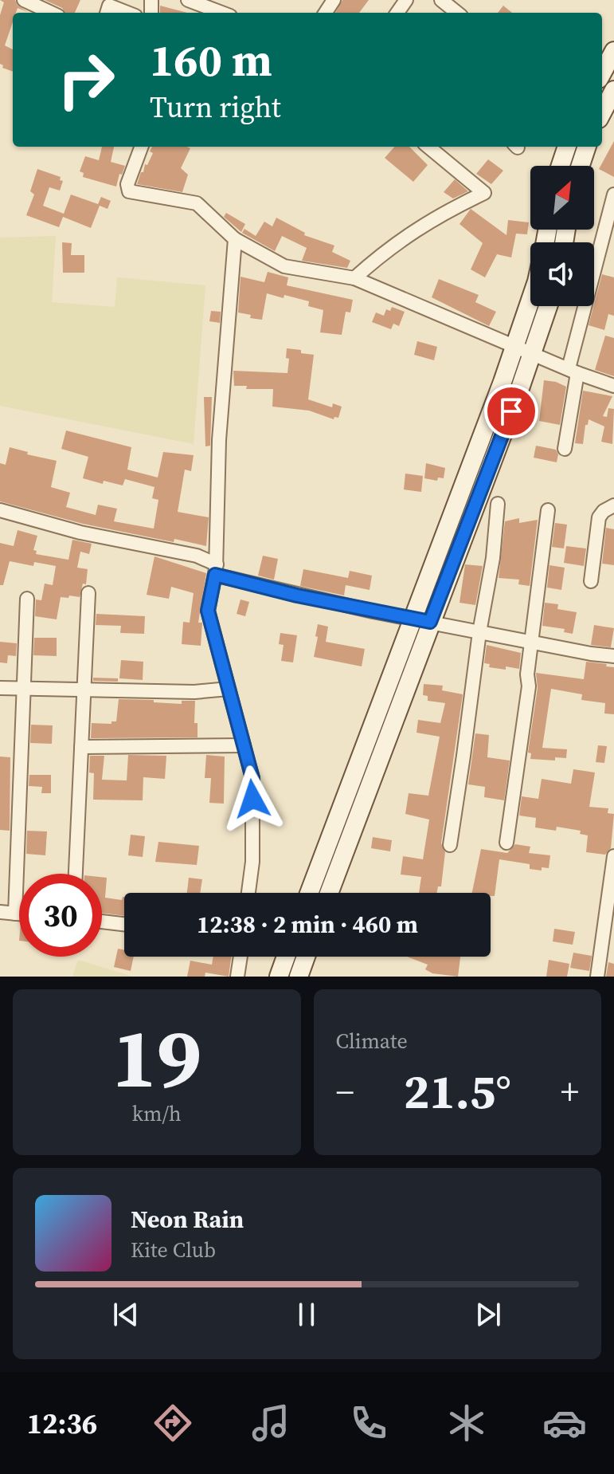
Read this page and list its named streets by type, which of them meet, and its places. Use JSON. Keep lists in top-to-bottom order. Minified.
{"north":"top right","page":{"turn":["160 m","Turn right"],"limit":"30","trip":"12:38 · 2 min · 460 m","tile":[["19","km/h"],"Climate"],"heat":["−","21.5°","+"],"song":["Neon Rain","Kite Club"],"tabs":"12:36"}}
